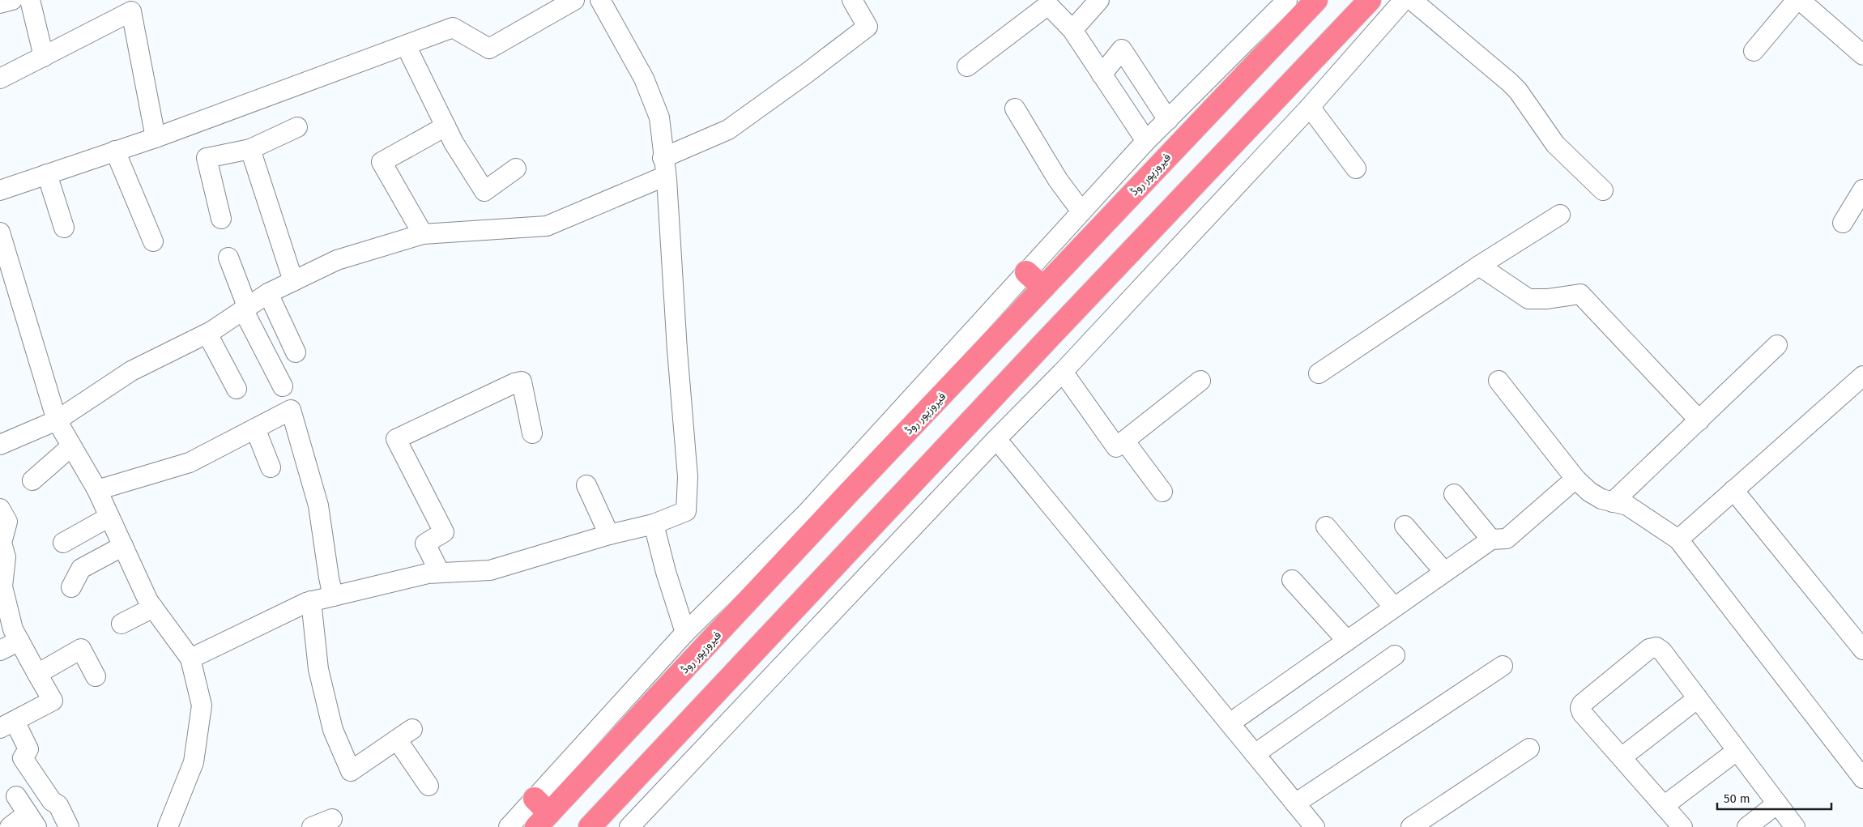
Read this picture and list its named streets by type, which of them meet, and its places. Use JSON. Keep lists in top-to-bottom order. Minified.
{"streets":{"highway":["فیروزپور روڈ"]},"scale_bar":"50 m"}
